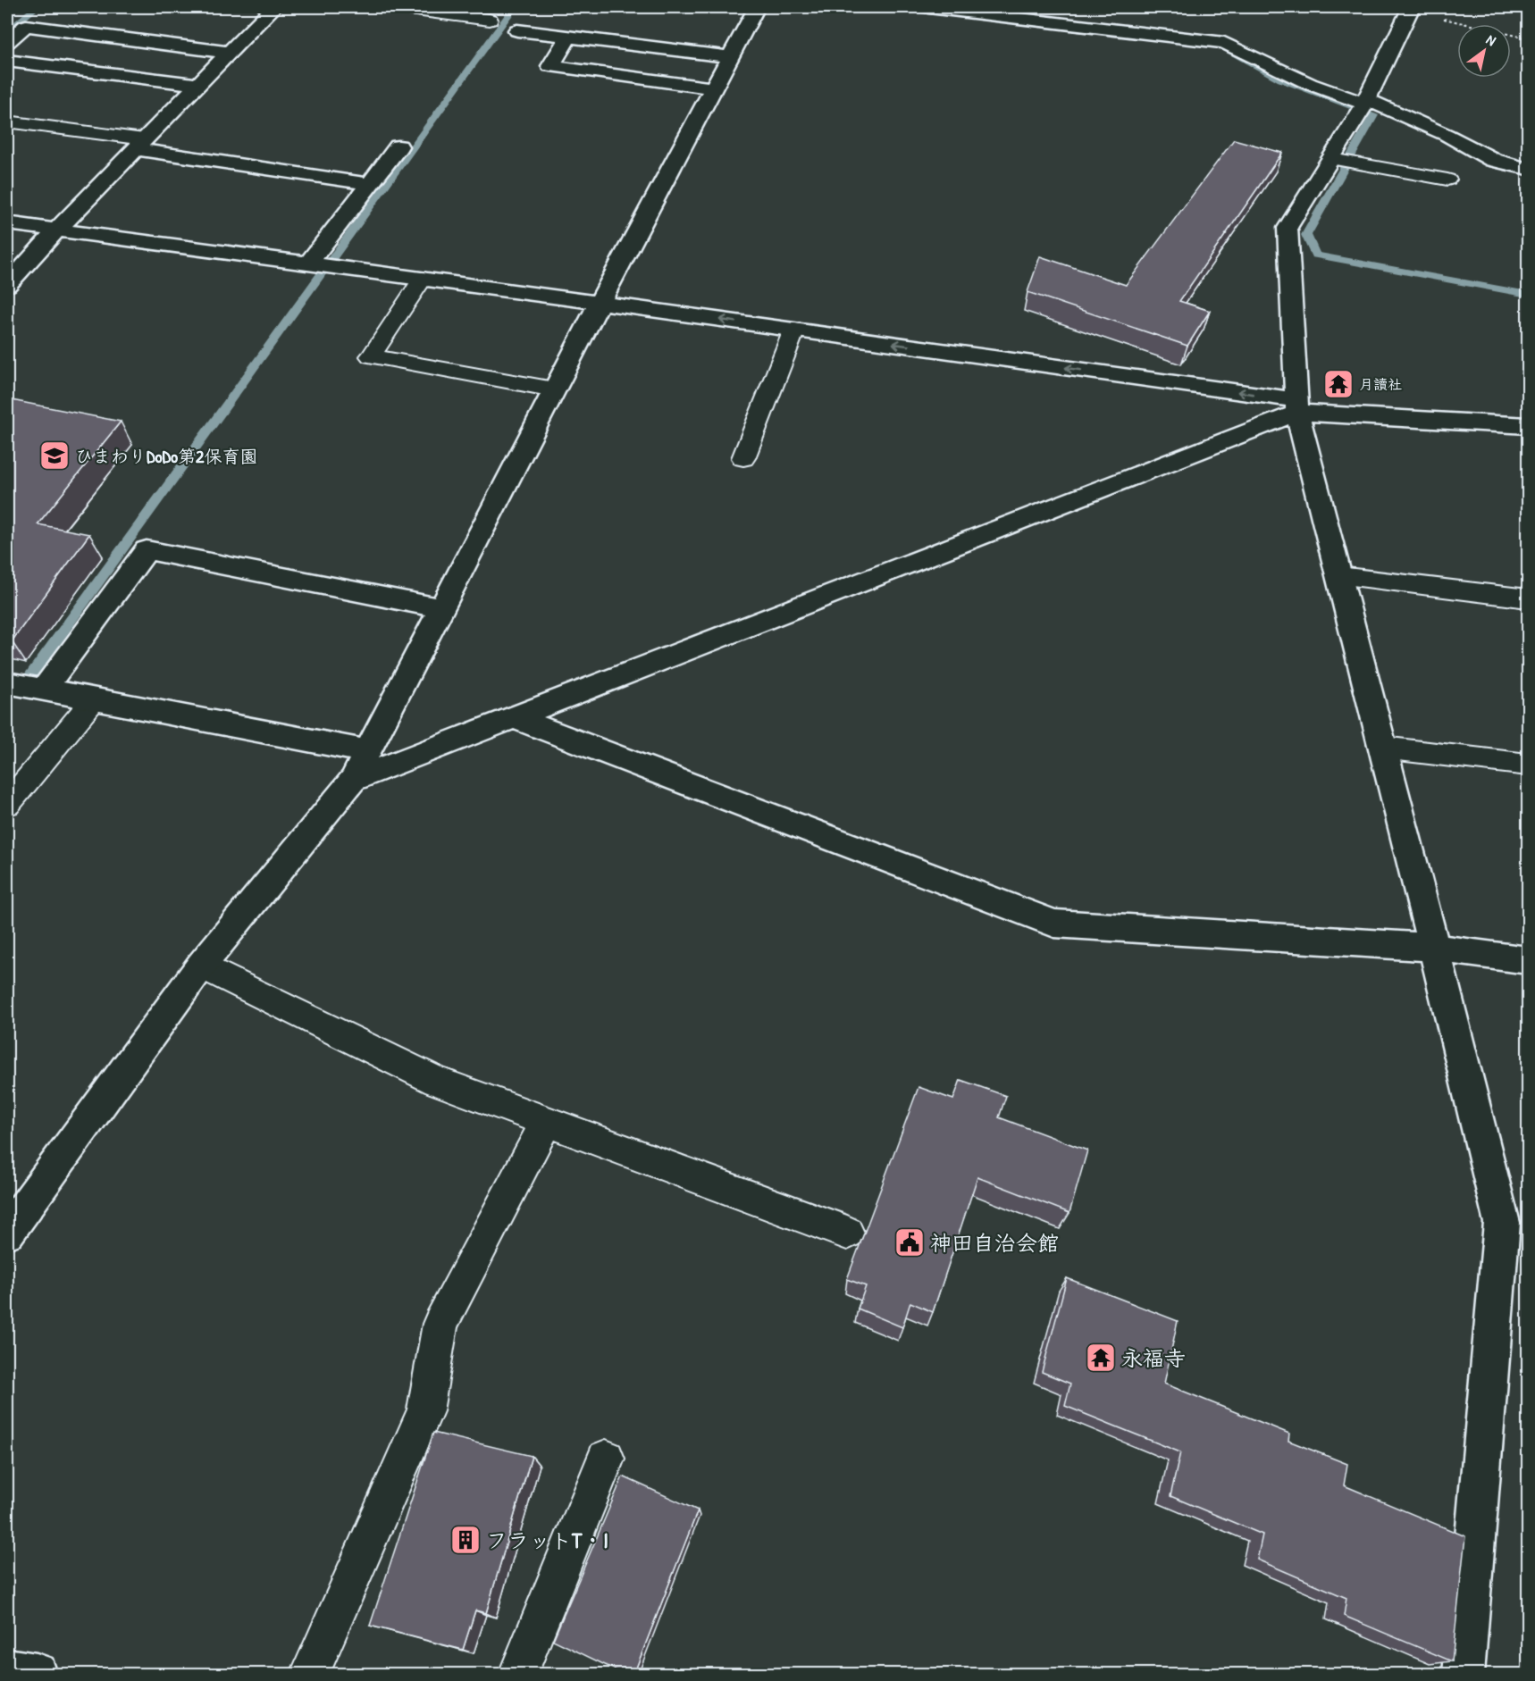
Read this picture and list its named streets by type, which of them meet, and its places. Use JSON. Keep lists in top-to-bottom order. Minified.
{"places":{"temple":["月讀社","永福寺"],"school or university":["ひまわりDoDo第2保育園"],"public building":["神田自治会館"],"building":["フラットT・I"]},"north":"top right"}
